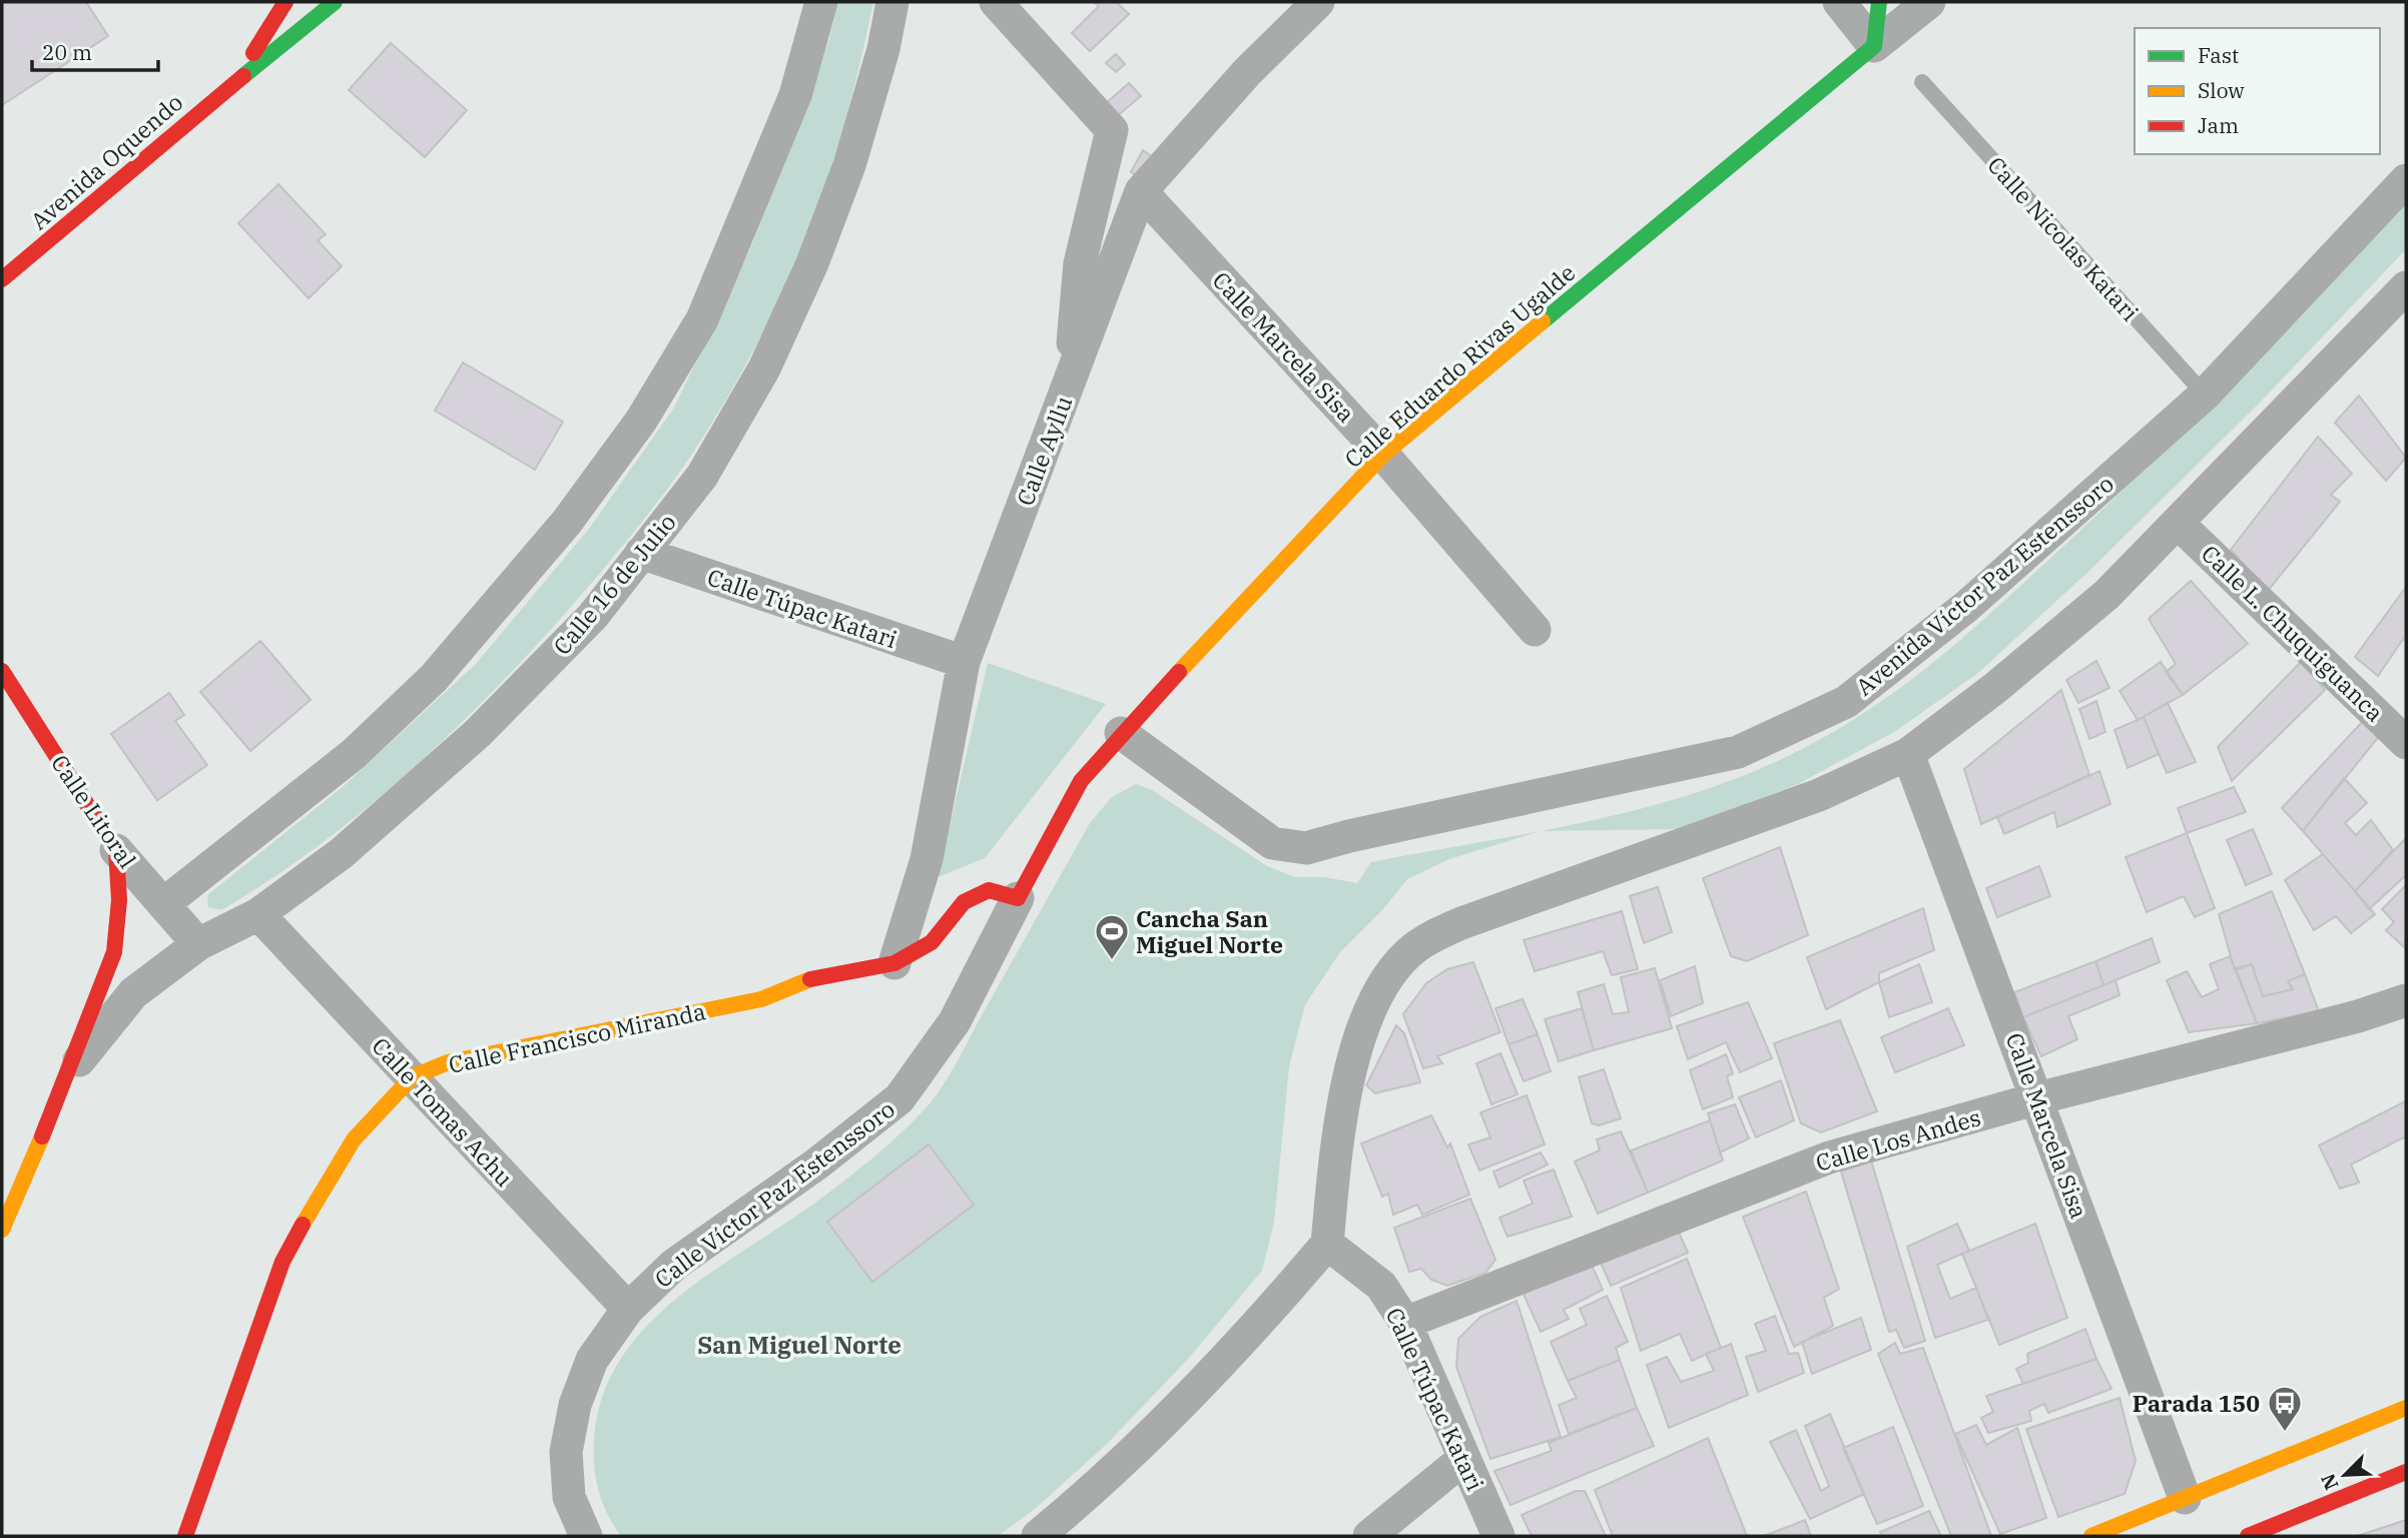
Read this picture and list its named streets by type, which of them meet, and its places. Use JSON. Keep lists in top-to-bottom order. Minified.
{"streets":{"street":["Avenida Oquendo","Calle Marcela Sisa","Calle Eduardo Rivas Ugalde","Calle Ayllu","Calle 16 de Julio","Avenida Víctor Paz Estenssoro","Calle Túpac Katari","Calle L. Chuquiguanca","Calle Litoral","Calle Francisco Miranda","Calle Tomas Achu","Calle Los Andes","Calle Víctor Paz Estenssoro"],"lane":["Calle Nicolas Katari"]},"crossings":[["Calle Nicolas Katari","Avenida Víctor Paz Estenssoro"],["Calle Marcela Sisa","Calle Eduardo Rivas Ugalde"],["Calle Marcela Sisa","Calle Ayllu"],["Calle Marcela Sisa","Calle Los Andes"],["Calle Eduardo Rivas Ugalde","Avenida Víctor Paz Estenssoro"],["Calle Eduardo Rivas Ugalde","Calle Francisco Miranda"],["Calle Eduardo Rivas Ugalde","Calle Víctor Paz Estenssoro"],["Calle Ayllu","Calle Túpac Katari"],["Calle Ayllu","Calle Francisco Miranda"],["Calle 16 de Julio","Calle Túpac Katari"],["Calle 16 de Julio","Calle Litoral"],["Calle 16 de Julio","Calle Tomas Achu"],["Calle Túpac Katari","Calle Los Andes"],["Calle Francisco Miranda","Calle Tomas Achu"],["Calle Francisco Miranda","Calle Víctor Paz Estenssoro"],["Calle Tomas Achu","Calle Víctor Paz Estenssoro"]],"districts":["San Miguel Norte"],"places":{"sports":["Cancha San Miguel Norte"],"bus stop":["Parada 150"]},"legend":["Fast","Slow","Jam"],"scale_bar":"20 m","north":"bottom left"}
